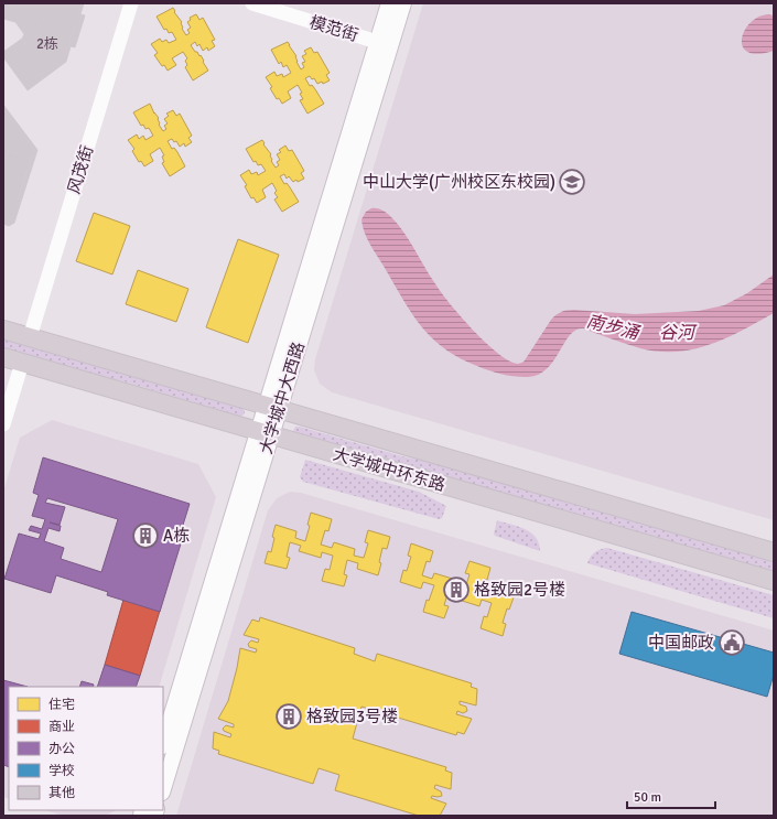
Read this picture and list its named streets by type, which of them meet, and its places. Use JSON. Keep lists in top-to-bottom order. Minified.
{"streets":{"main road":["大学城中大西路","大学城中环东路"],"street":["模范街","风茂街"]},"crossings":[["模范街","大学城中大西路"],["风茂街","大学城中环东路"],["大学城中大西路","大学城中环东路"]],"water":["南步涌","谷河"],"places":{"school or university":["中山大学(广州校区东校园)"],"building":["A栋","格致园2号楼","格致园3号楼"],"public building":["中国邮政"]},"house_numbers":["2栋"],"legend":["住宅","商业","办公","学校","其他"],"scale_bar":"50 m"}
